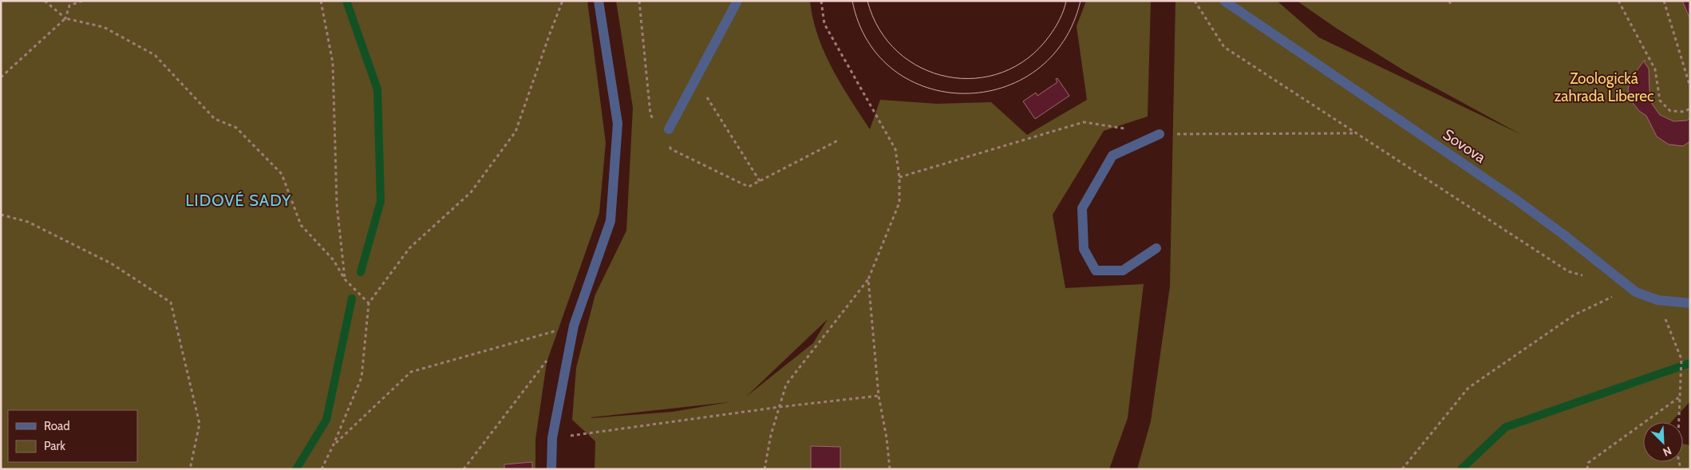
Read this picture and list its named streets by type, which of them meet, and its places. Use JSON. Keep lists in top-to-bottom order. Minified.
{"streets":{"street":["Sovova"]},"districts":["LIDOVÉ SADY"],"parks":["Zoologická zahrada Liberec"],"legend":["Road","Park"],"north":"bottom right"}
